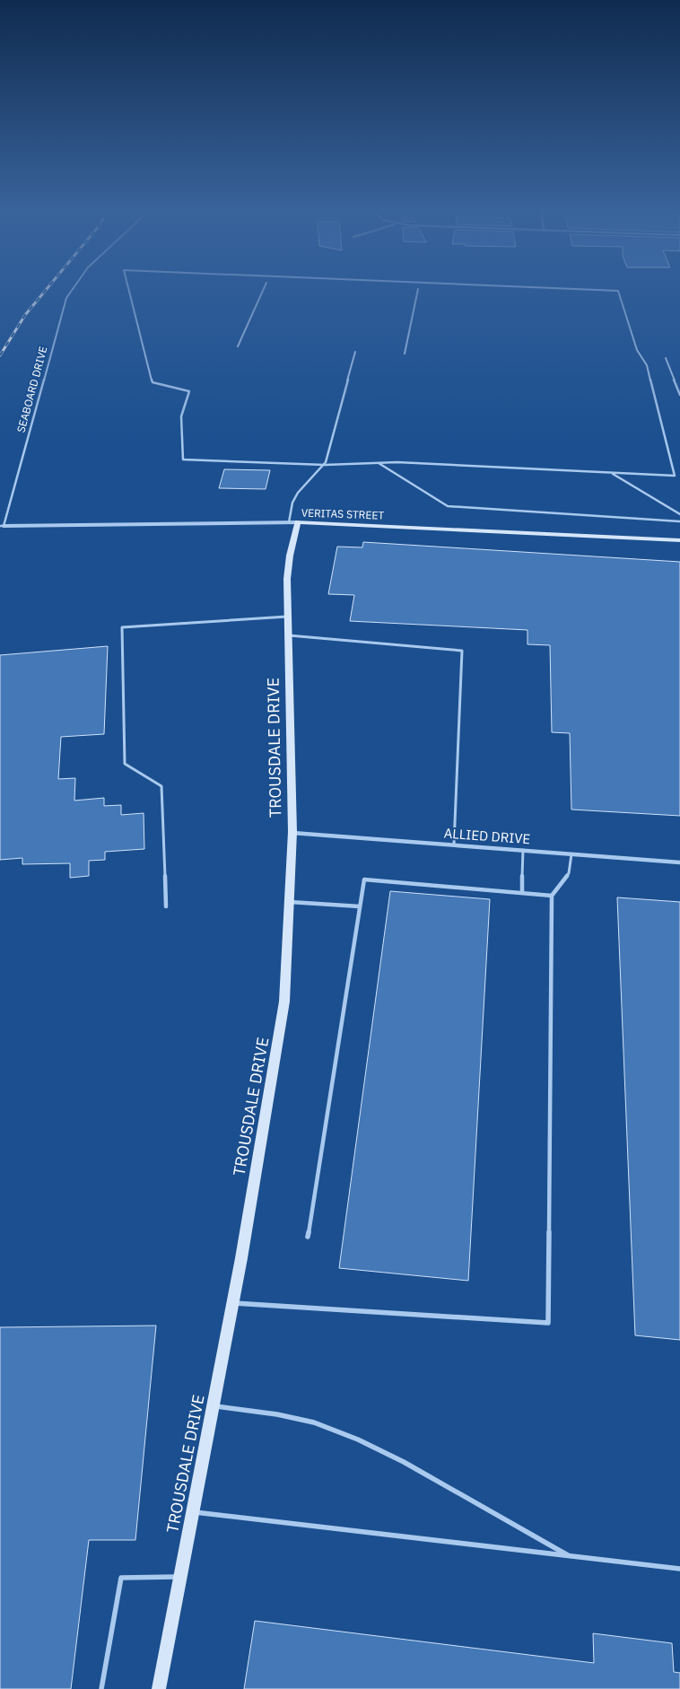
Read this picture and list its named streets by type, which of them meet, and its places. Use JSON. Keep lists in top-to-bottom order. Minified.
{"streets":{"street":["VERITAS STREET","TROUSDALE DRIVE","ALLIED DRIVE"],"lane":["SEABOARD DRIVE"]},"crossings":[["SEABOARD DRIVE","VERITAS STREET"],["VERITAS STREET","TROUSDALE DRIVE"],["TROUSDALE DRIVE","ALLIED DRIVE"]]}
